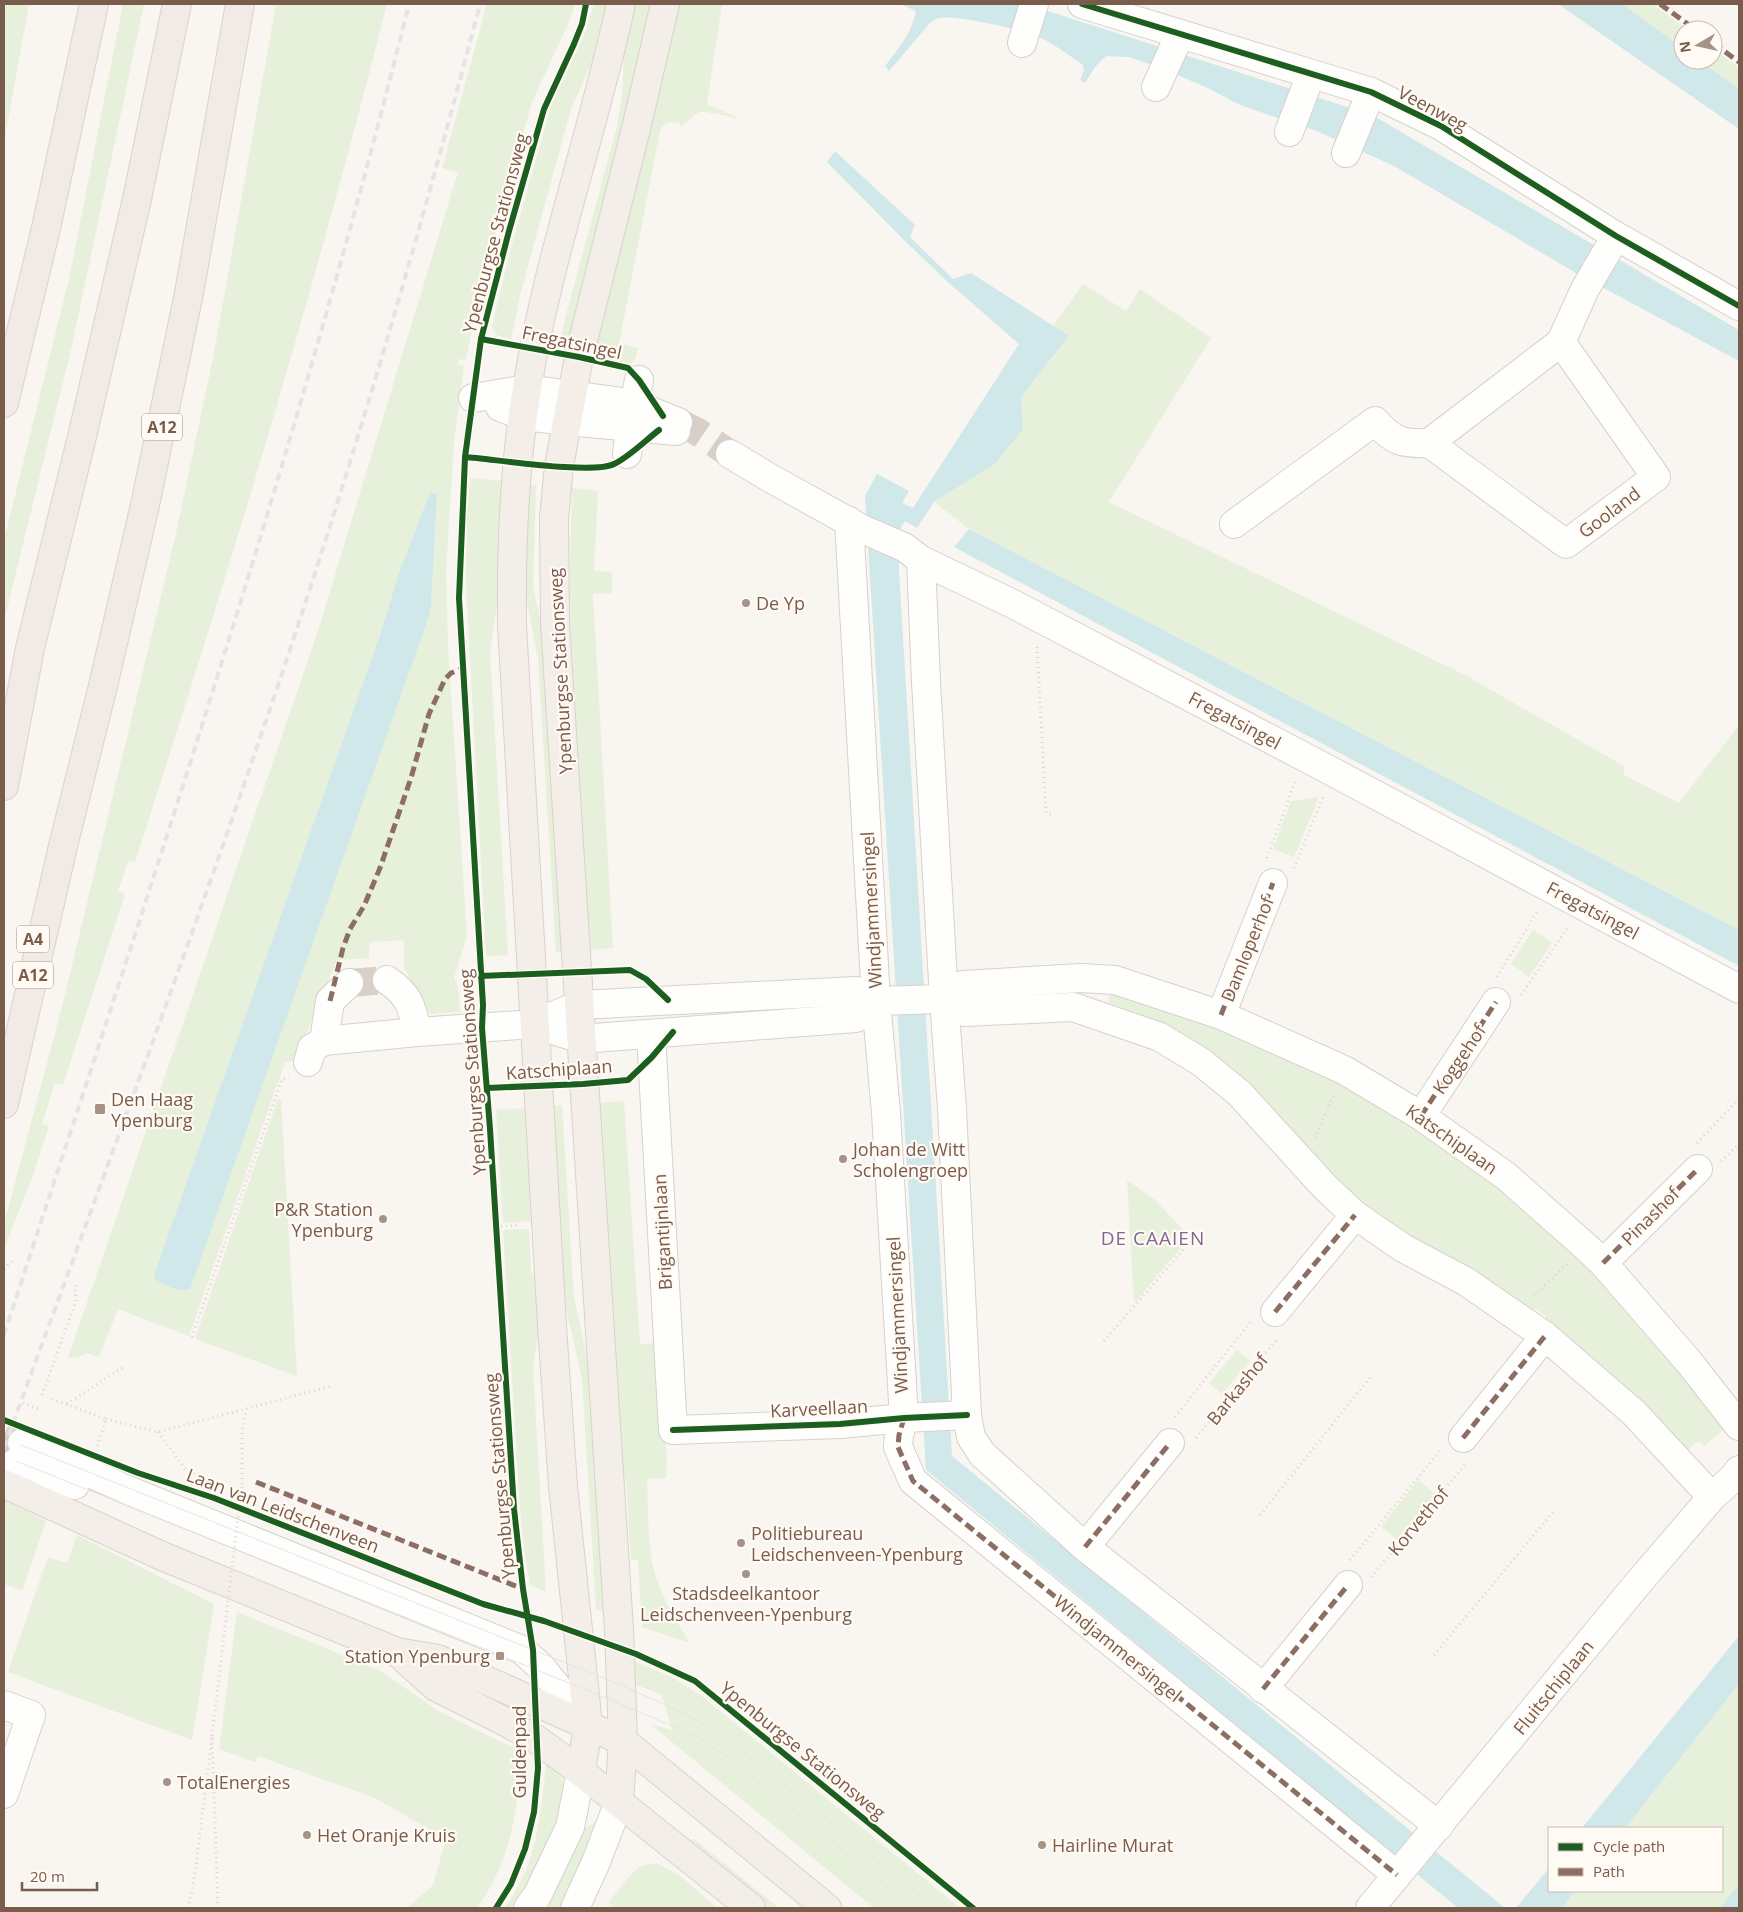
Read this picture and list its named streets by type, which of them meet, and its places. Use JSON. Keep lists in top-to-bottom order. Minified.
{"streets":{"highway":["A12","A4"],"main road":["Ypenburgse Stationsweg"],"street":["Veenweg","Fregatsingel","Gooland","Windjammersingel","Damloperhof","Koggehof","Katschiplaan","Pinashof","Brigantijnlaan","Karveellaan","Fluitschiplaan"],"path":["Barkashof","Korvethof"],"cycle path":["Laan van Leidschenveen","Guldenpad"]},"crossings":[["Ypenburgse Stationsweg","Katschiplaan"],["Fregatsingel","Windjammersingel"],["A12","A4"],["Windjammersingel","Katschiplaan"],["Windjammersingel","Karveellaan"],["Windjammersingel","Fluitschiplaan"],["Damloperhof","Katschiplaan"],["Koggehof","Katschiplaan"],["Katschiplaan","Pinashof"],["Katschiplaan","Brigantijnlaan"],["Brigantijnlaan","Karveellaan"]],"districts":["DE CAAIEN"],"places":{"other":["De Yp","Johan de Witt Scholengroep","P&R Station Ypenburg","Politiebureau Leidschenveen-Ypenburg","Stadsdeelkantoor Leidschenveen-Ypenburg","TotalEnergies","Het Oranje Kruis","Hairline Murat"],"transit":["Den Haag Ypenburg","Station Ypenburg"]},"legend":["Cycle path","Path"],"scale_bar":"20 m","north":"left"}
